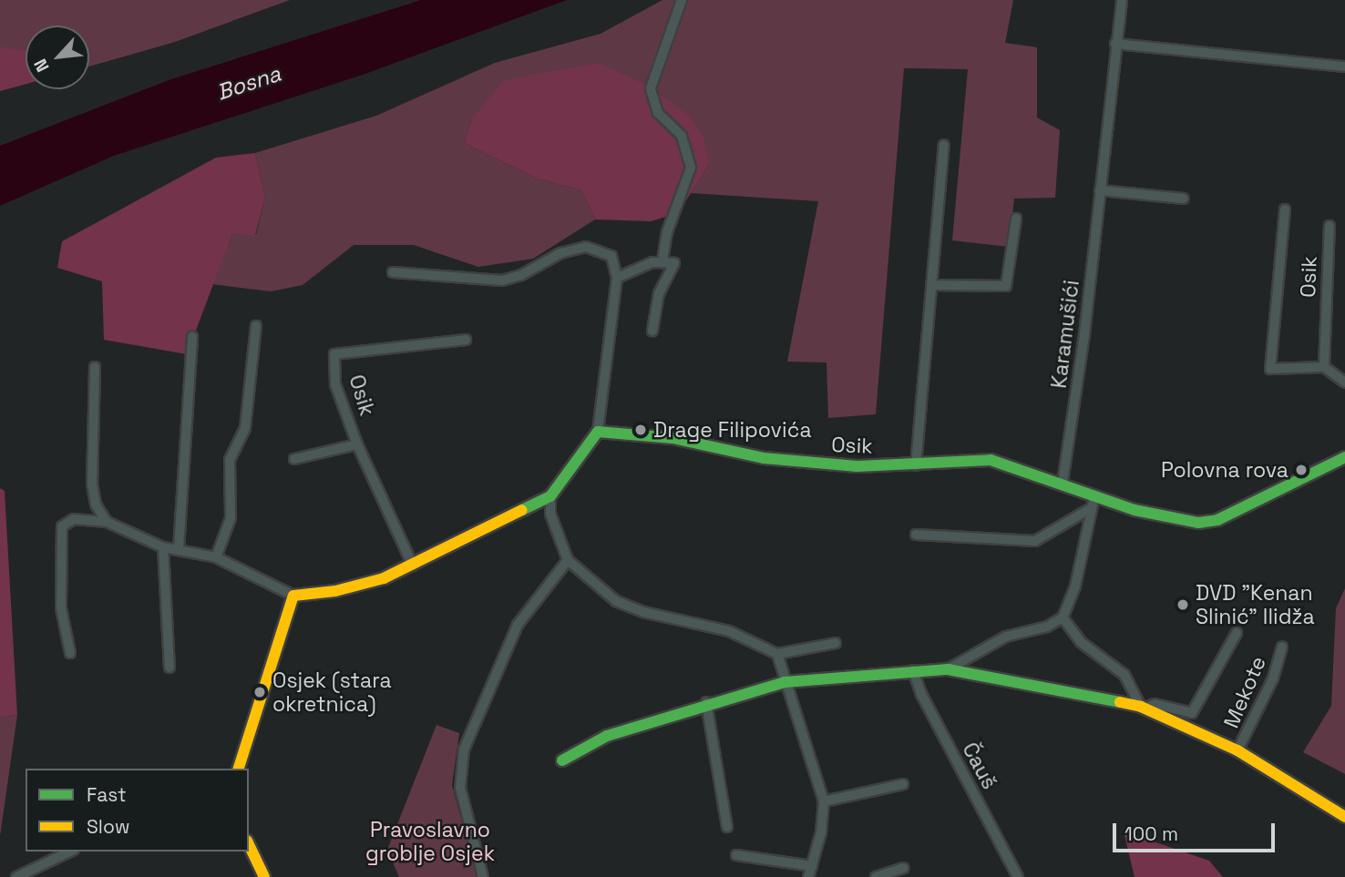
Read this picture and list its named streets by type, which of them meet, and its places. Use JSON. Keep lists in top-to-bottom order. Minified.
{"streets":{"main road":["Osik"],"street":["Karamušići","Mekote","Čauš"]},"crossings":[["Osik","Karamušići"]],"water":["Bosna"],"parks":["Pravoslavno groblje Osjek"],"places":["Drage Filipovića","Polovna rova","DVD \"Kenan Slinić\" Ilidža","Osjek (stara okretnica)"],"legend":["Fast","Slow"],"scale_bar":"100 m","north":"bottom left"}
